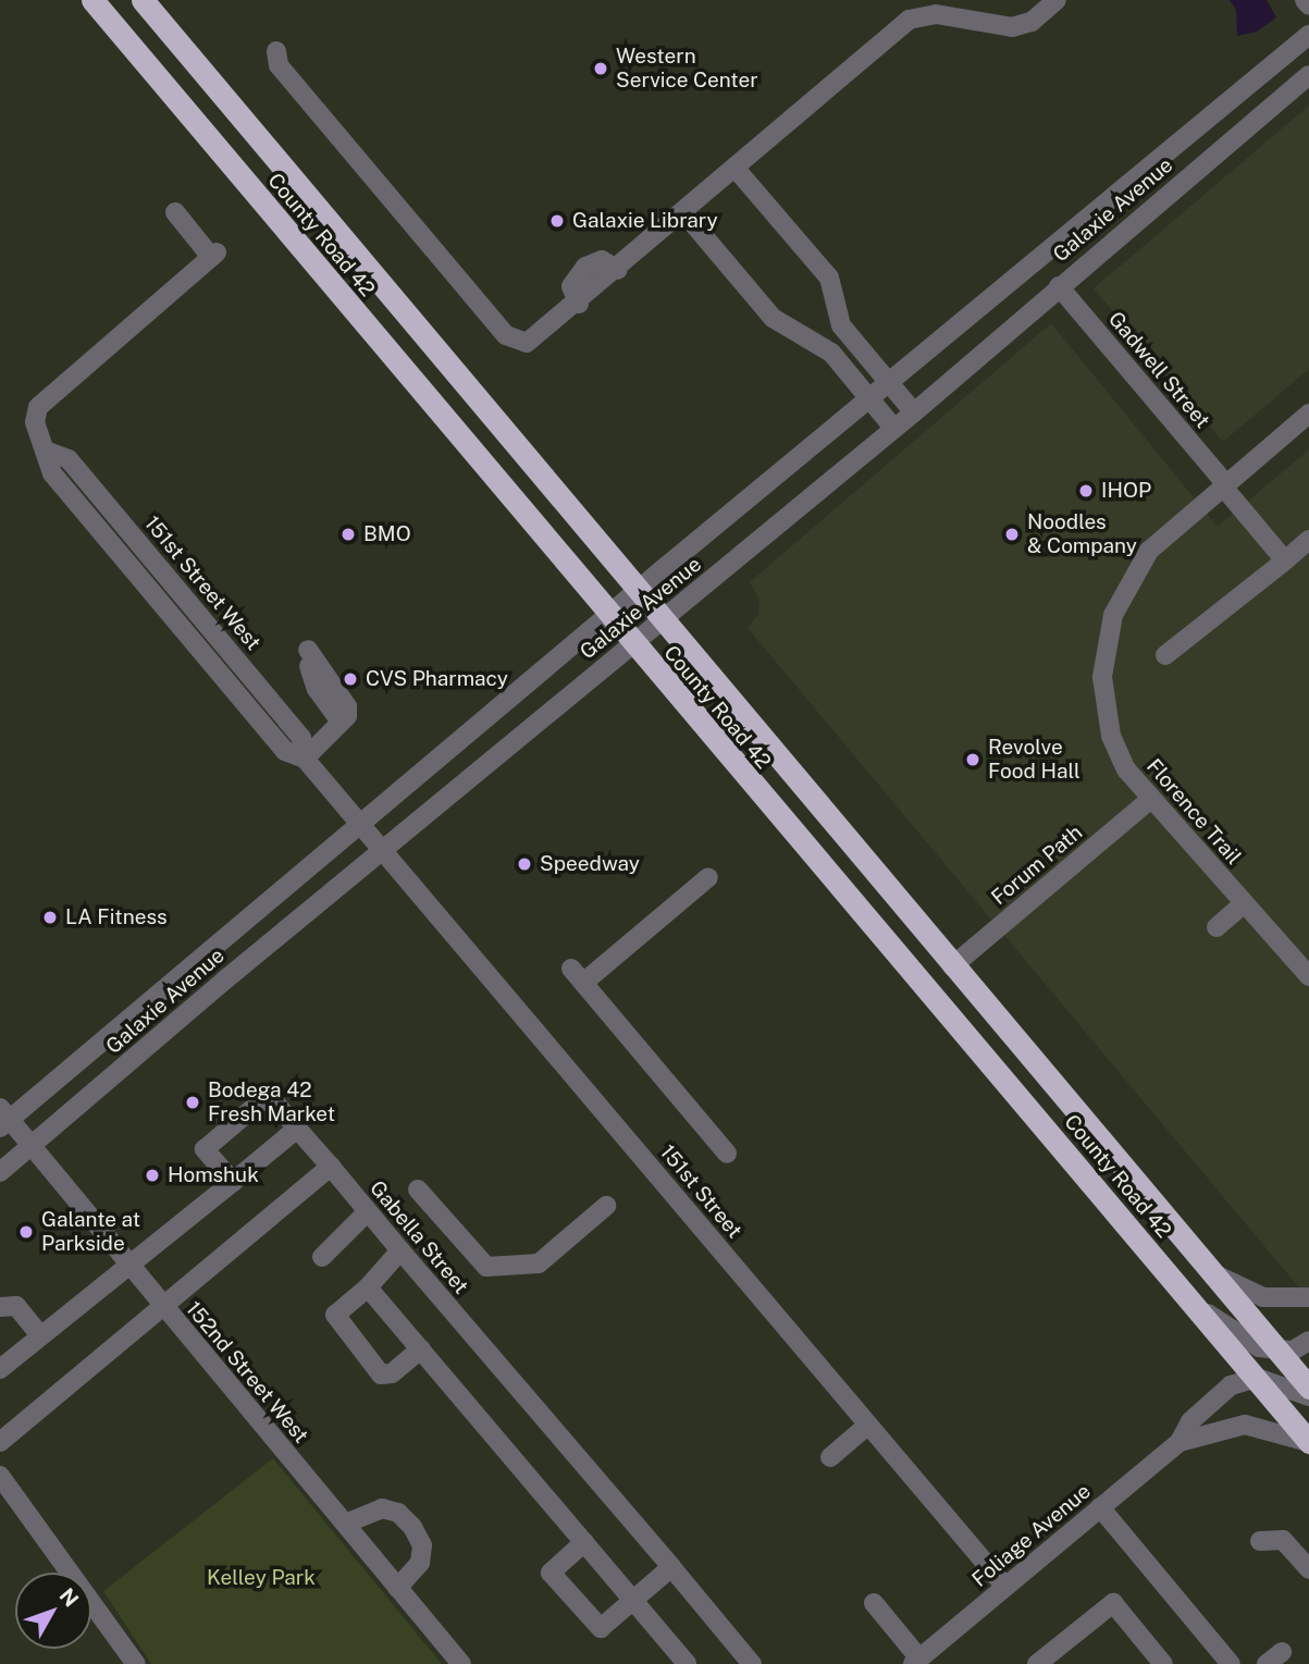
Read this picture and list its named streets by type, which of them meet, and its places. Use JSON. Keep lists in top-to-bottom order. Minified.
{"streets":{"highway":["County Road 42"],"street":["Galaxie Avenue","Gadwell Street","151st Street West","Florence Trail","Forum Path","151st Street","Gabella Street","152nd Street West","Foliage Avenue"]},"crossings":[["Galaxie Avenue","County Road 42"],["Galaxie Avenue","Gadwell Street"],["Galaxie Avenue","151st Street West"],["Galaxie Avenue","151st Street"],["Galaxie Avenue","152nd Street West"],["County Road 42","Forum Path"],["County Road 42","Foliage Avenue"],["Gadwell Street","Florence Trail"],["151st Street West","151st Street"],["Florence Trail","Forum Path"],["151st Street","Foliage Avenue"]],"parks":["Kelley Park"],"places":["Western Service Center","Galaxie Library","IHOP","BMO","Noodles & Company","CVS Pharmacy","Revolve Food Hall","Speedway","LA Fitness","Bodega 42 Fresh Market","Homshuk","Galante at Parkside"],"north":"top right"}
